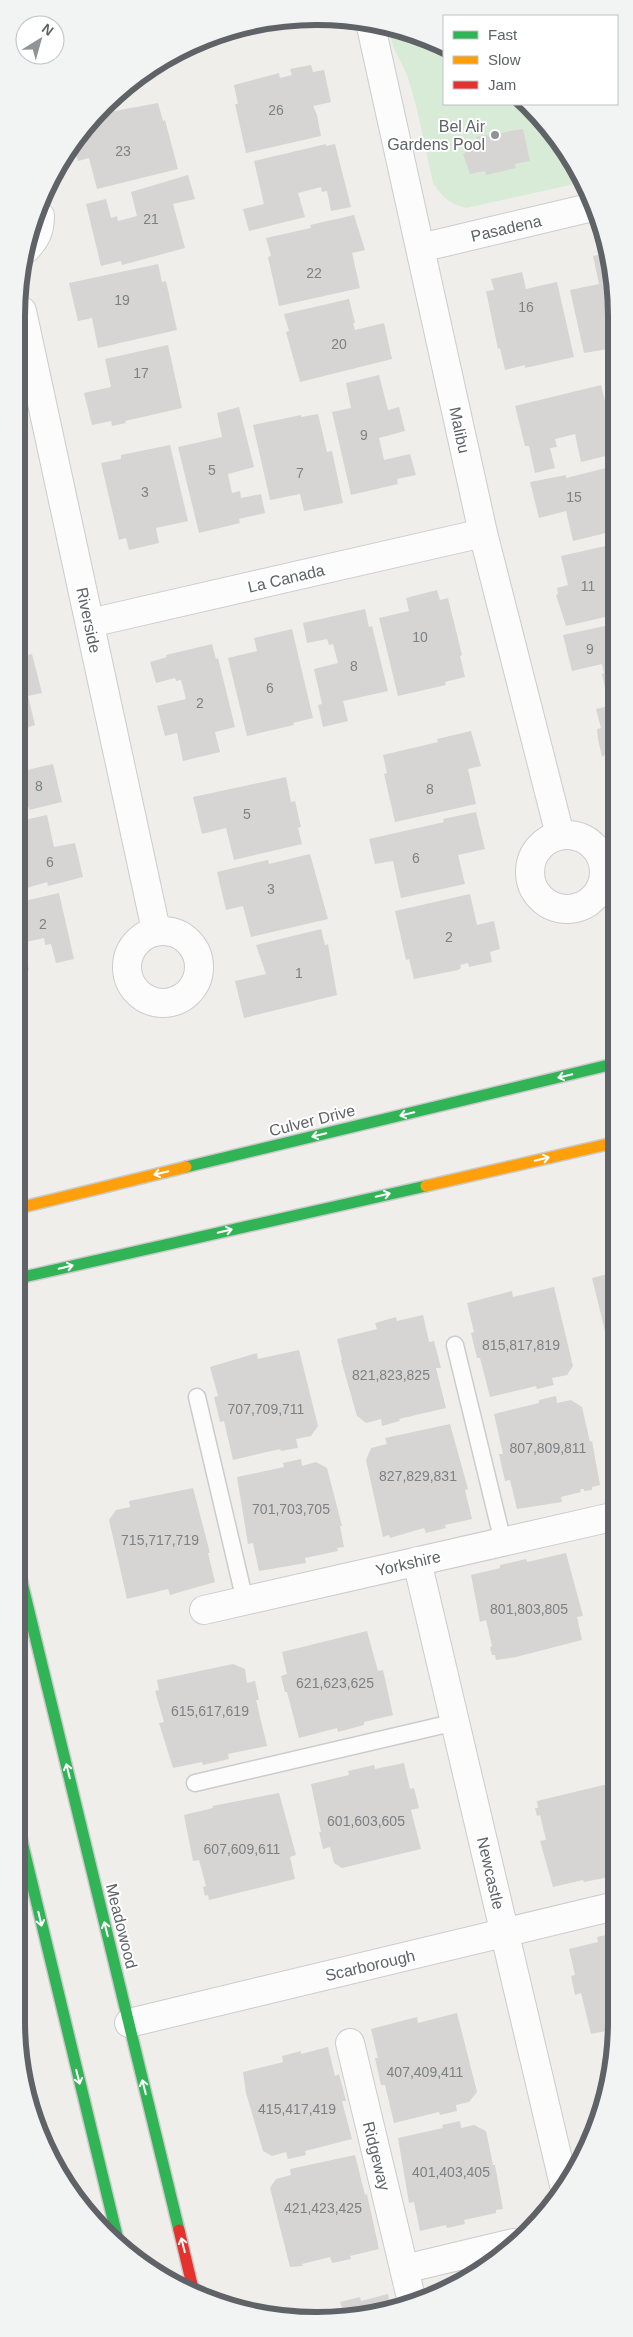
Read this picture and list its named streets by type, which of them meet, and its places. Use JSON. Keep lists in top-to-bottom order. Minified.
{"streets":{"main road":["Culver Drive","Meadowood"],"street":["Pasadena","Malibu","La Canada","Riverside","Yorkshire","Newcastle","Scarborough","Ridgeway"]},"crossings":[["Pasadena","Malibu"],["Malibu","La Canada"],["La Canada","Riverside"],["Yorkshire","Newcastle"],["Newcastle","Scarborough"],["Meadowood","Scarborough"]],"places":["Bel Air Gardens Pool"],"house_numbers":["26","23","21","22","19","16","20","17","9","5","7","3","15","11","10","9","8","6","2","8","8","5","6","6","3","2","2","1","815,817,819","821,823,825","707,709,711","807,809,811","827,829,831","701,703,705","715,717,719","801,803,805","621,623,625","615,617,619","601,603,605","607,609,611","407,409,411","415,417,419","401,403,405","421,423,425"],"legend":["Fast","Slow","Jam"],"north":"top right"}
